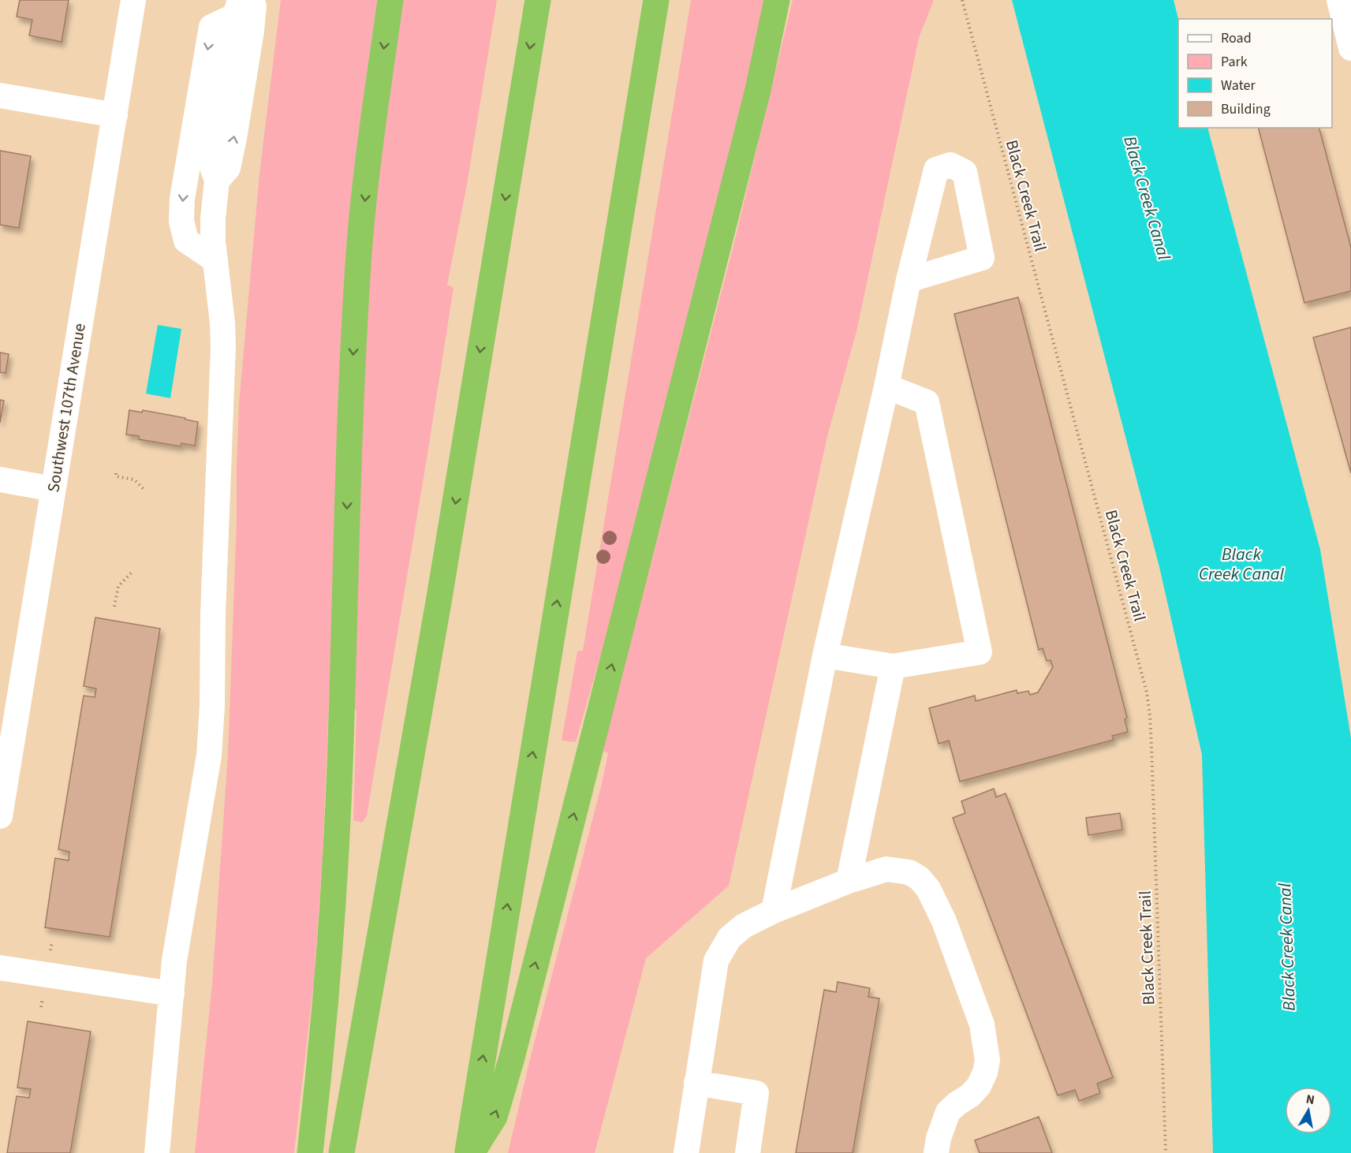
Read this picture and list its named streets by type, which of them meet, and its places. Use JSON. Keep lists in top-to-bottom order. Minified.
{"streets":{"street":["Southwest 107th Avenue"],"path":["Black Creek Trail"]},"water":["Black Creek Canal"],"legend":["Road","Park","Water","Building"],"north":"top"}
